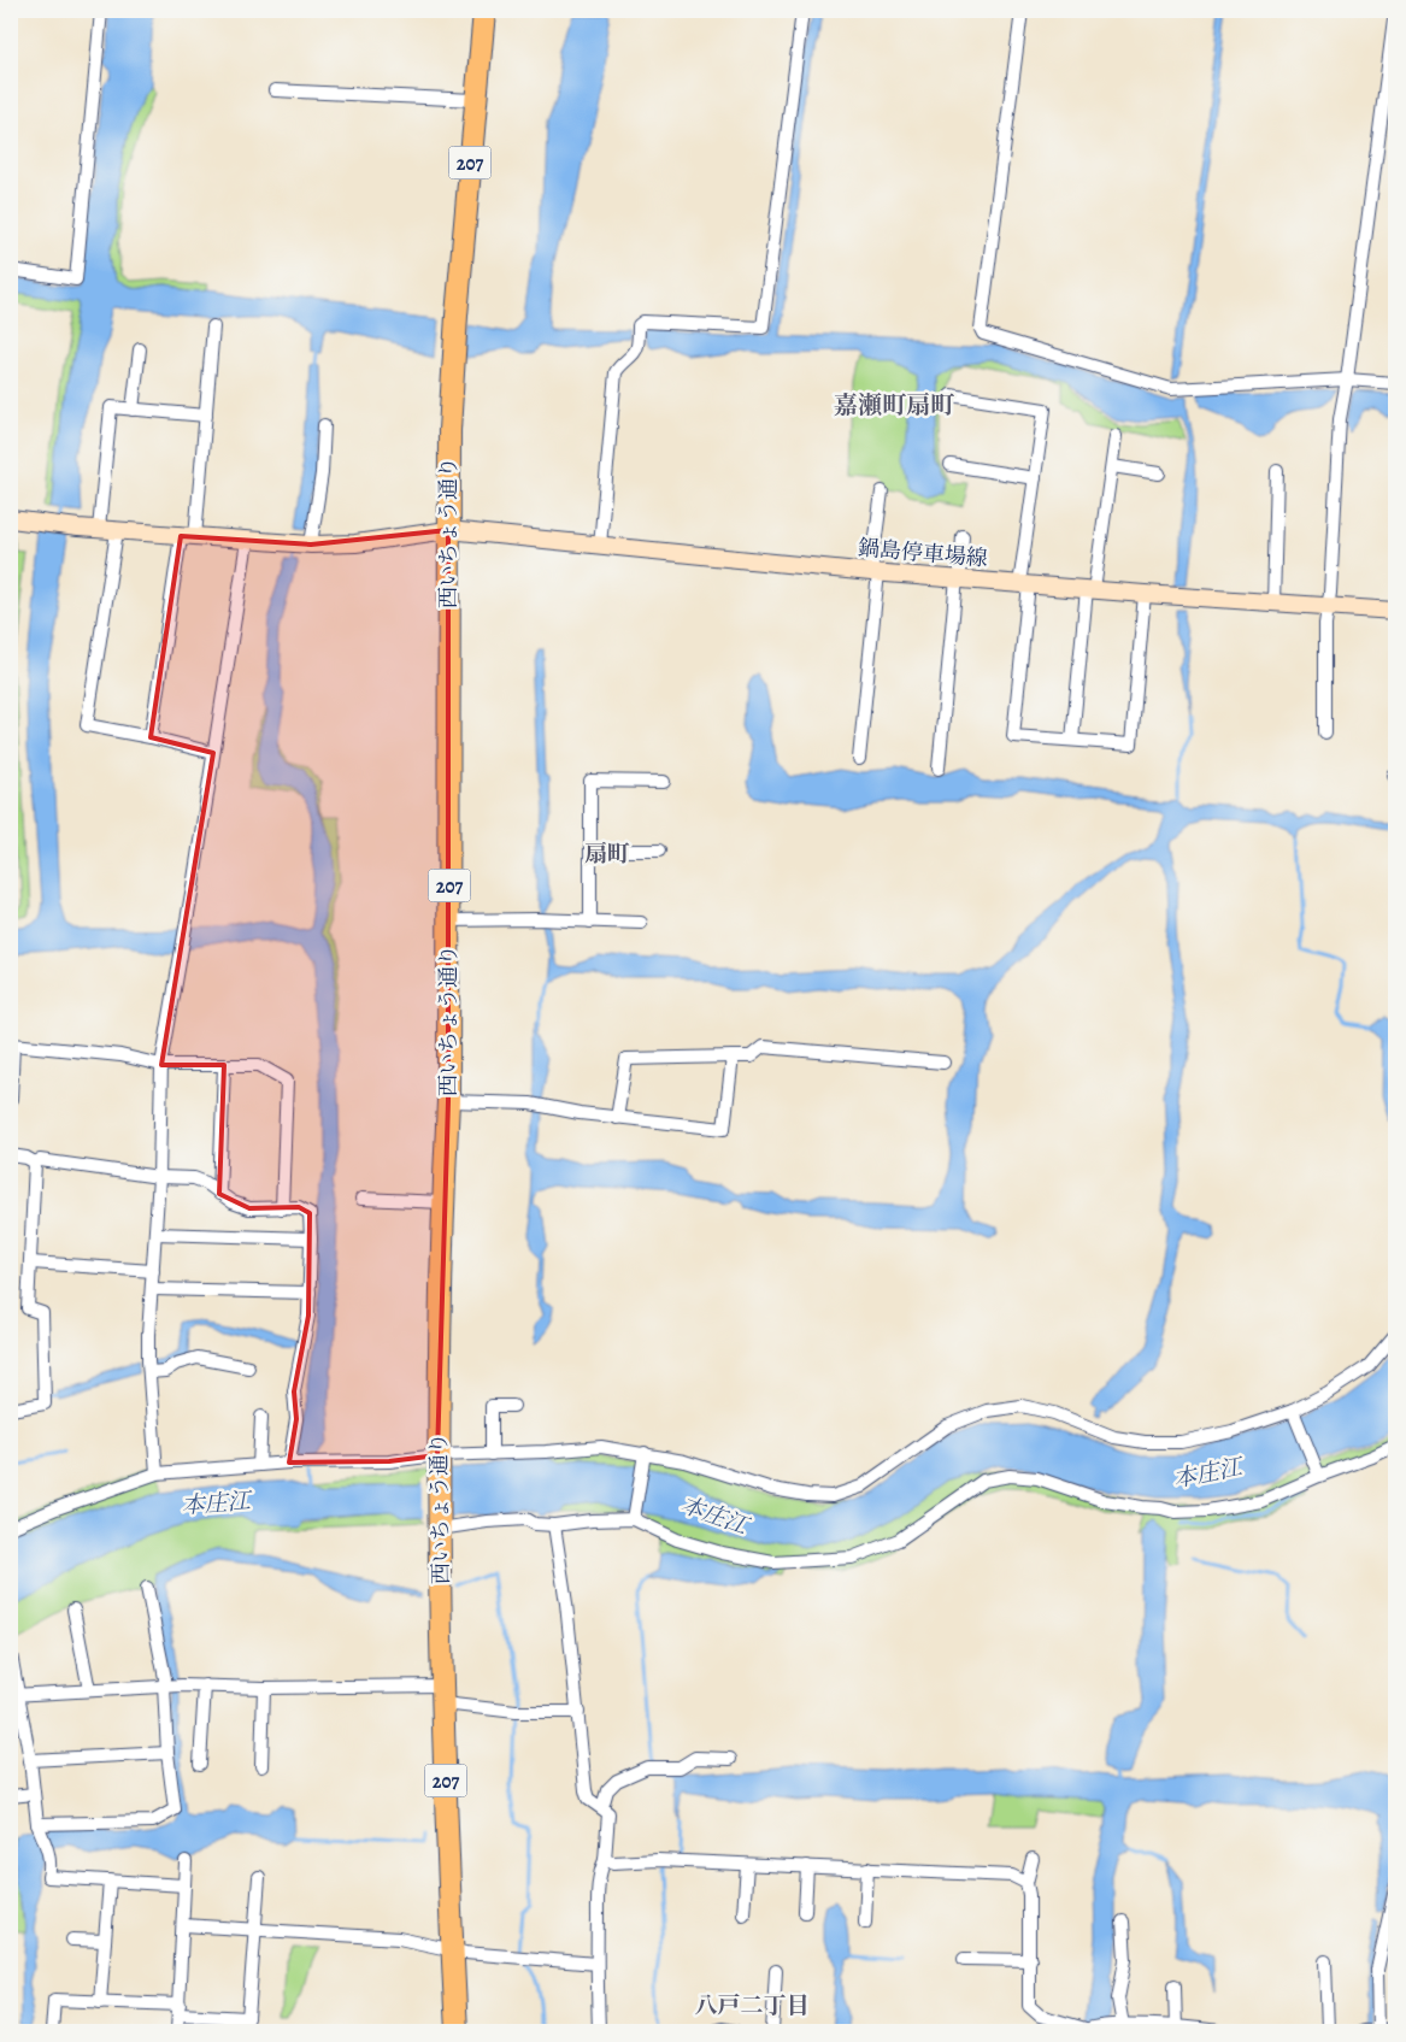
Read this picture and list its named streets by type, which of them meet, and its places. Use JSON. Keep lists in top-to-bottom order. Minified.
{"streets":{"highway":["207","西いちょう通り"],"main road":["鍋島停車場線"]},"crossings":[["西いちょう通り","鍋島停車場線"]],"districts":["嘉瀬町扇町","扇町","八戸二丁目"],"water":["本庄江"]}
